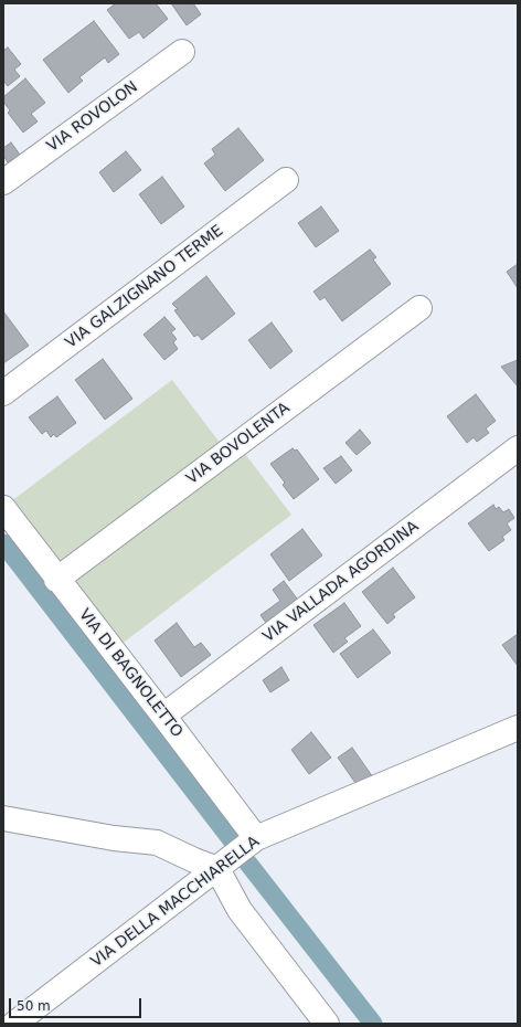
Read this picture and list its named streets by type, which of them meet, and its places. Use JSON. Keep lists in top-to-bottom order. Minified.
{"streets":{"street":["VIA ROVOLON","VIA GALZIGNANO TERME","VIA BOVOLENTA","VIA VALLADA AGORDINA","VIA DI BAGNOLETTO","VIA DELLA MACCHIARELLA"]},"crossings":[["VIA BOVOLENTA","VIA DI BAGNOLETTO"],["VIA VALLADA AGORDINA","VIA DI BAGNOLETTO"],["VIA DI BAGNOLETTO","VIA DELLA MACCHIARELLA"]],"scale_bar":"50 m"}
